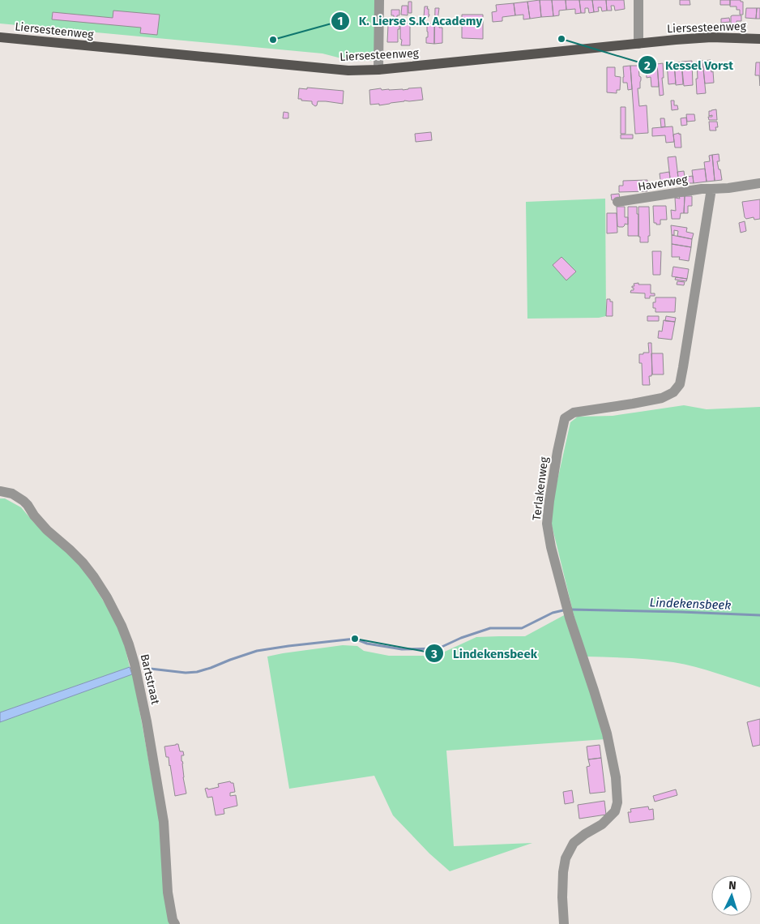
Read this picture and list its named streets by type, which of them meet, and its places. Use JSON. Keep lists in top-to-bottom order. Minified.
{"streets":{"main road":["Liersesteenweg"],"street":["Haverweg","Terlakenweg","Bartstraat"]},"crossings":[["Haverweg","Terlakenweg"]],"water":["Lindekensbeek"],"places":["Kessel Vorst","K. Lierse S.K. Academy","Lindekensbeek"],"north":"top"}
